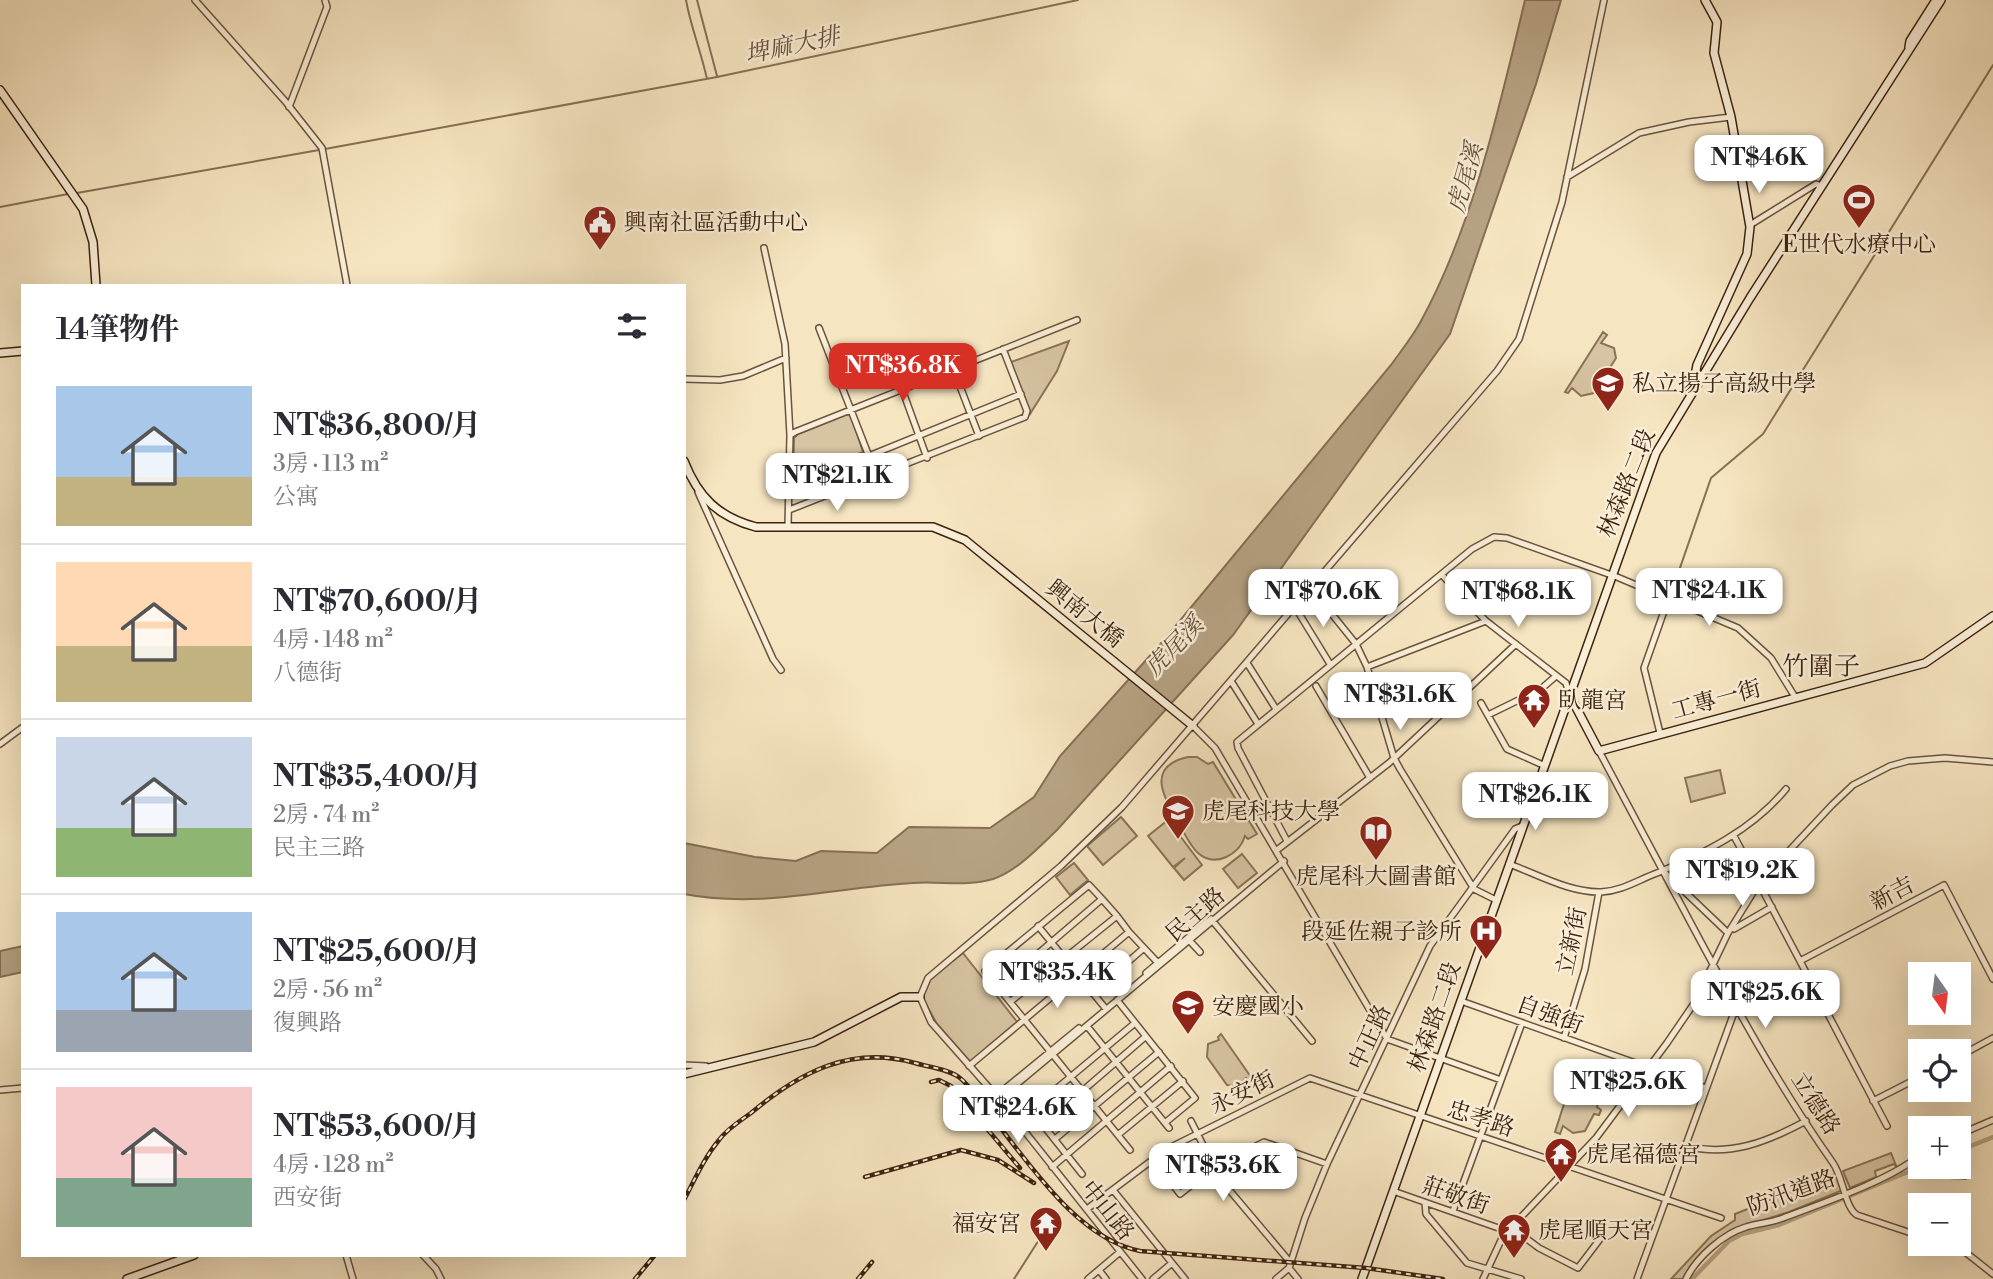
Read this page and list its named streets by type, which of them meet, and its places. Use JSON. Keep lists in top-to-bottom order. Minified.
{"streets":{"street":["林森路二段","興南大橋","工專一街","新吉","民主路","立新街","自強街","中正路","永安街","立德路","忠孝路","防汛道路","莊敬街","中山路"]},"crossings":[["林森路二段","自強街"],["林森路二段","中正路"],["林森路二段","忠孝路"],["林森路二段","莊敬街"],["工專一街","立德路"],["民主路","中山路"],["立新街","自強街"],["中正路","忠孝路"],["永安街","忠孝路"],["永安街","中山路"],["立德路","防汛道路"]],"districts":["竹圍子"],"water":["埤麻大排","虎尾溪"],"places":{"sports":["E世代水療中心"],"public building":["興南社區活動中心"],"school or university":["私立揚子高級中學","虎尾科技大學","安慶國小"],"temple":["臥龍宮","虎尾福德宮","福安宮","虎尾順天宮"],"library":["虎尾科大圖書館"],"hospital":["段延佐親子診所"]},"north":"bottom","page":{"price":["NT$46K","NT$36.8K","NT$21.1K","NT$24.1K","NT$70.6K","NT$68.1K","NT$31.6K","NT$26.1K","NT$19.2K","NT$35.4K","NT$25.6K","NT$25.6K","NT$24.6K","NT$53.6K"],"heading":"14筆物件","list":[{"name":"NT$36,800/月","note":"3房 · 113 m² · 公寓"},{"name":"NT$70,600/月","note":"4房 · 148 m² · 八德街"},{"name":"NT$35,400/月","note":"2房 · 74 m² · 民主三路"},{"name":"NT$25,600/月","note":"2房 · 56 m² · 復興路"},{"name":"NT$53,600/月","note":"4房 · 128 m² · 西安街"}],"map_buttons":["+","−"]}}
